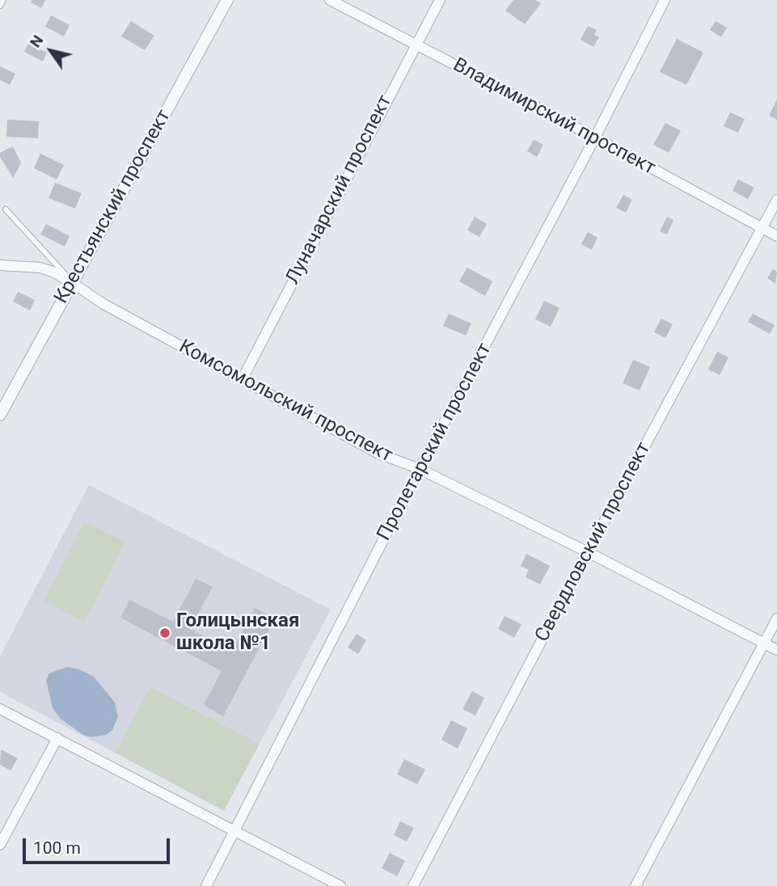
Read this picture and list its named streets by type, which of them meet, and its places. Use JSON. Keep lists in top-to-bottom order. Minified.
{"streets":{"street":["Владимирский проспект","Луначарский проспект","Крестьянский проспект","Комсомольский проспект","Пролетарский проспект","Свердловский проспект"]},"crossings":[["Владимирский проспект","Луначарский проспект"],["Владимирский проспект","Пролетарский проспект"],["Владимирский проспект","Свердловский проспект"],["Луначарский проспект","Комсомольский проспект"],["Крестьянский проспект","Комсомольский проспект"],["Комсомольский проспект","Пролетарский проспект"],["Комсомольский проспект","Свердловский проспект"]],"places":["Голицынская школа №1"],"scale_bar":"100 m","north":"top left"}
